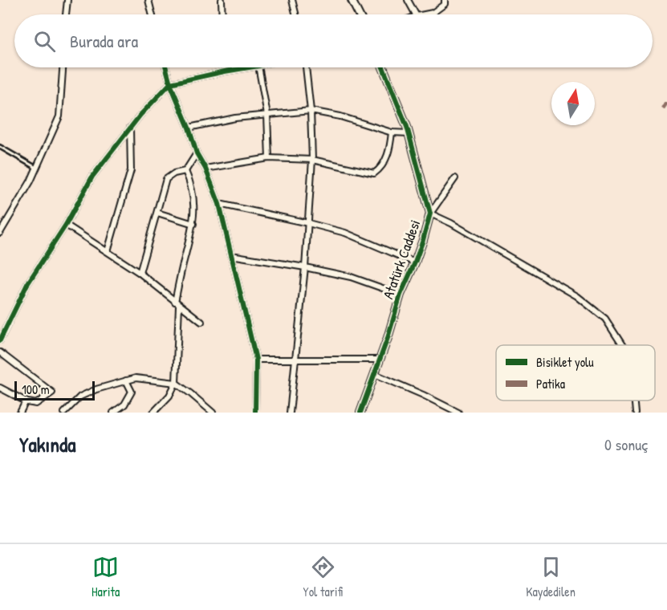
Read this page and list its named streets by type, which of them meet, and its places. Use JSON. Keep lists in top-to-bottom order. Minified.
{"streets":{"street":["Atatürk Caddesi"]},"legend":["Bisiklet yolu","Patika"],"scale_bar":"100 m","north":"top","page":{"search":"Burada ara","scale":"100 m","heading":["Yakında","0 sonuç"],"nav":["Harita","Yol tarifi","Kaydedilen"]}}
